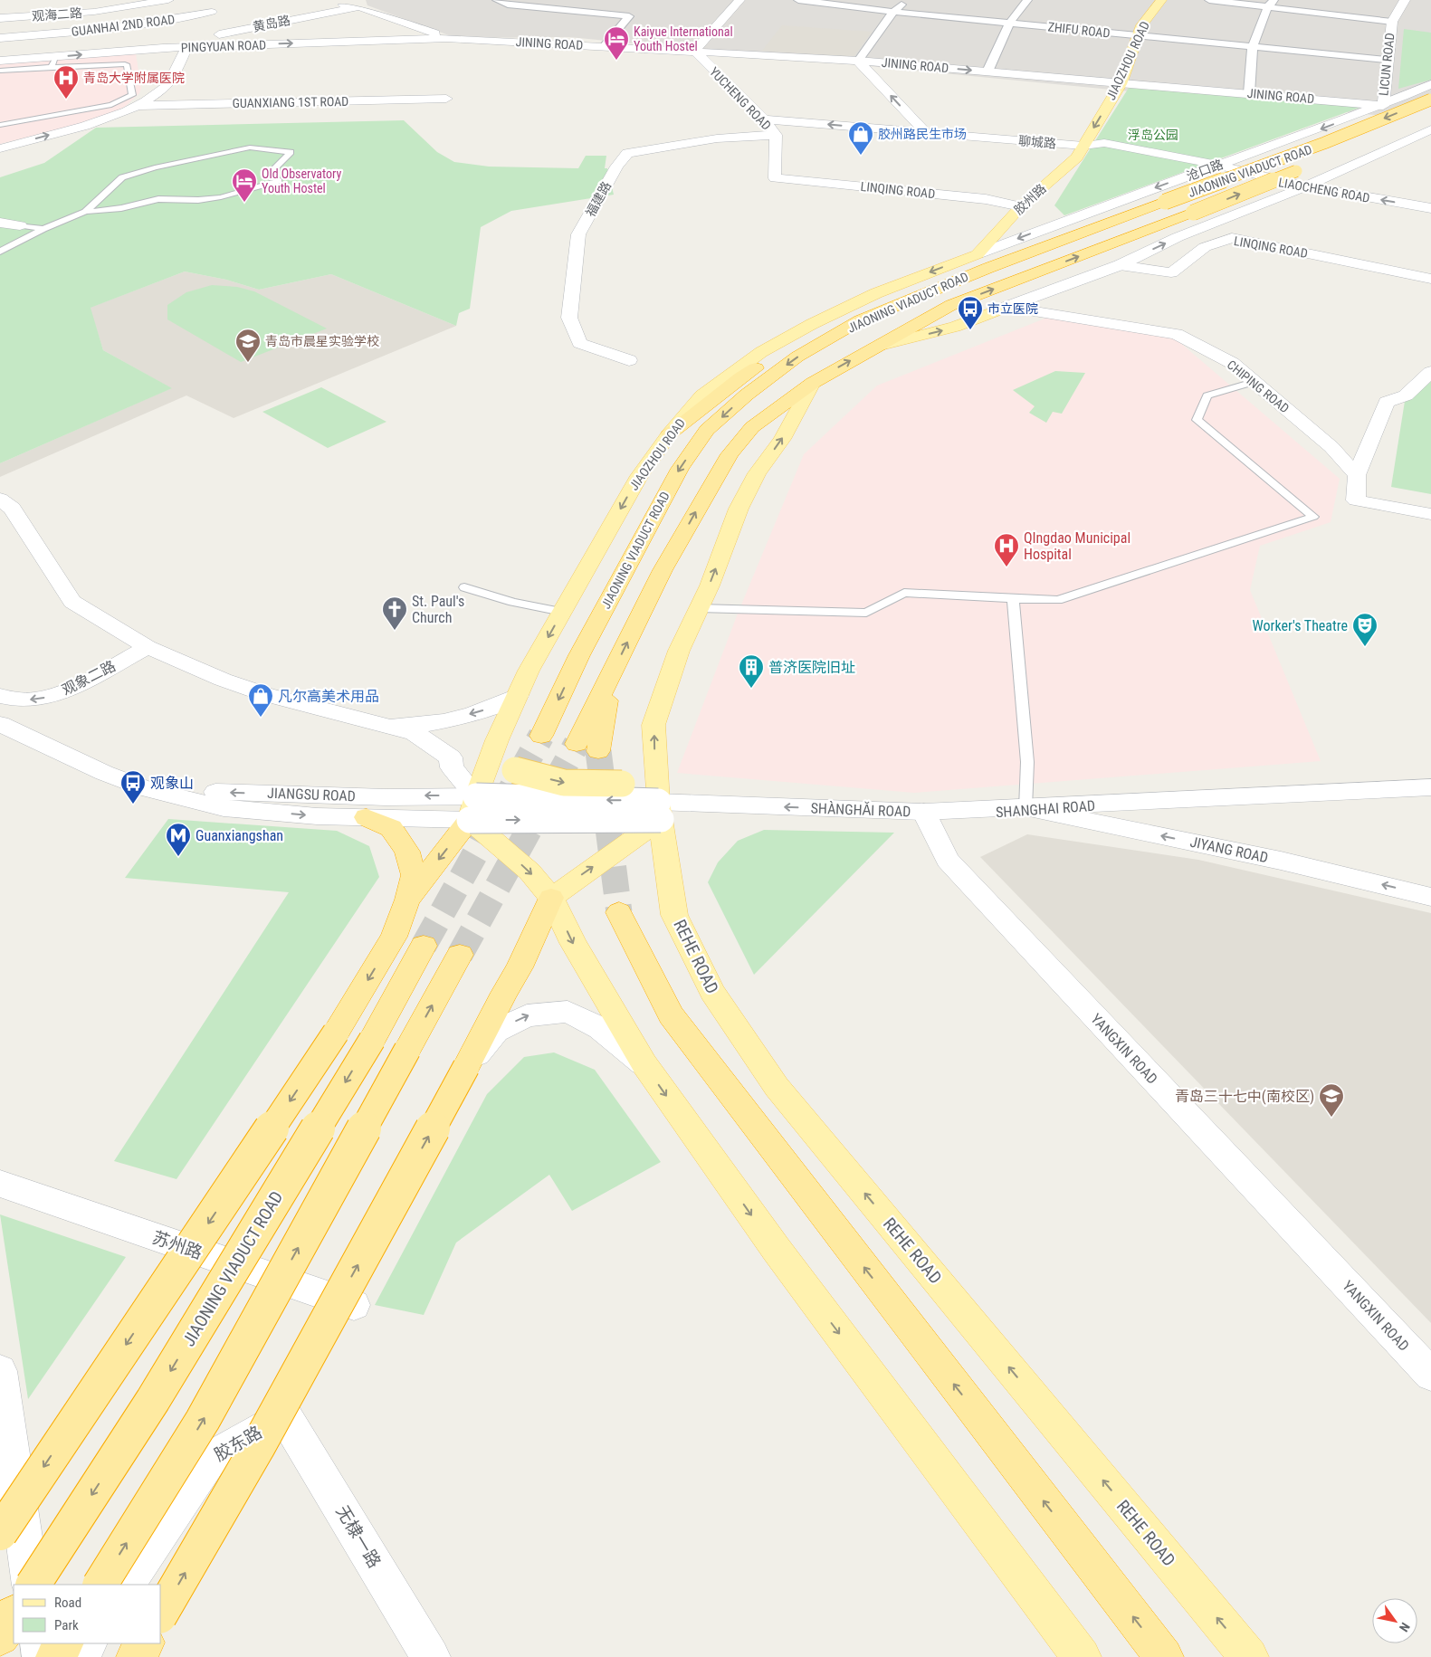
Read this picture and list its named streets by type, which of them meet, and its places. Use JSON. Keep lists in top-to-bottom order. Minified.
{"streets":{"highway":["JIAONING VIADUCT ROAD"],"main road":["JIAOZHOU ROAD","胶州路","REHE ROAD"],"street":["观海二路","黄岛路","GUANHAI 2ND ROAD","ZHIFU ROAD","JINING ROAD","PINGYUAN ROAD","LICUN ROAD","YUCHENG ROAD","GUANXIANG 1ST ROAD","聊城路","沧口路","LINQING ROAD","LIAOCHENG ROAD","福建路","CHIPING ROAD","观象二路","JIANGSU ROAD","SHANGHAI ROAD","JIYANG ROAD","YANGXIN ROAD","苏州路","胶东路","无棣一路"]},"crossings":[["黄岛路","PINGYUAN ROAD"],["黄岛路","GUANXIANG 1ST ROAD"],["ZHIFU ROAD","JIAOZHOU ROAD"],["ZHIFU ROAD","LICUN ROAD"],["JINING ROAD","PINGYUAN ROAD"],["JINING ROAD","JIAOZHOU ROAD"],["JINING ROAD","LICUN ROAD"],["JINING ROAD","YUCHENG ROAD"],["JINING ROAD","沧口路"],["PINGYUAN ROAD","GUANXIANG 1ST ROAD"],["JIAOZHOU ROAD","聊城路"],["JIAOZHOU ROAD","沧口路"],["JIAOZHOU ROAD","JIAONING VIADUCT ROAD"],["JIAOZHOU ROAD","LIAOCHENG ROAD"],["JIAOZHOU ROAD","胶州路"],["JIAOZHOU ROAD","JIANGSU ROAD"],["JIAOZHOU ROAD","SHANGHAI ROAD"],["LICUN ROAD","沧口路"],["YUCHENG ROAD","聊城路"],["YUCHENG ROAD","LINQING ROAD"],["YUCHENG ROAD","福建路"],["聊城路","LIAOCHENG ROAD"],["聊城路","胶州路"],["沧口路","JIAONING VIADUCT ROAD"],["沧口路","LIAOCHENG ROAD"],["沧口路","胶州路"],["JIAONING VIADUCT ROAD","胶州路"],["LINQING ROAD","胶州路"],["LIAOCHENG ROAD","胶州路"],["JIANGSU ROAD","SHANGHAI ROAD"],["SHANGHAI ROAD","JIYANG ROAD"],["SHANGHAI ROAD","REHE ROAD"],["SHANGHAI ROAD","YANGXIN ROAD"],["苏州路","胶东路"],["胶东路","无棣一路"]],"one_way":["聊城路","观象二路","JIYANG ROAD"],"parks":["浮岛公园"],"places":{"hotel":["Kaiyue International Youth Hostel","Old Observatory Youth Hostel"],"hospital":["青岛大学附属医院","QIngdao Municipal Hospital"],"shop":["胶州路民生市场","凡尔高美术用品"],"bus stop":["市立医院","观象山"],"school or university":["青岛市晨星实验学校","青岛三十七中(南校区)"],"church":["St. Paul's Church"],"theatre":["Worker's Theatre"],"building":["普济医院旧址"],"metro station":["Guanxiangshan"]},"legend":["Road","Park"],"north":"bottom right"}
